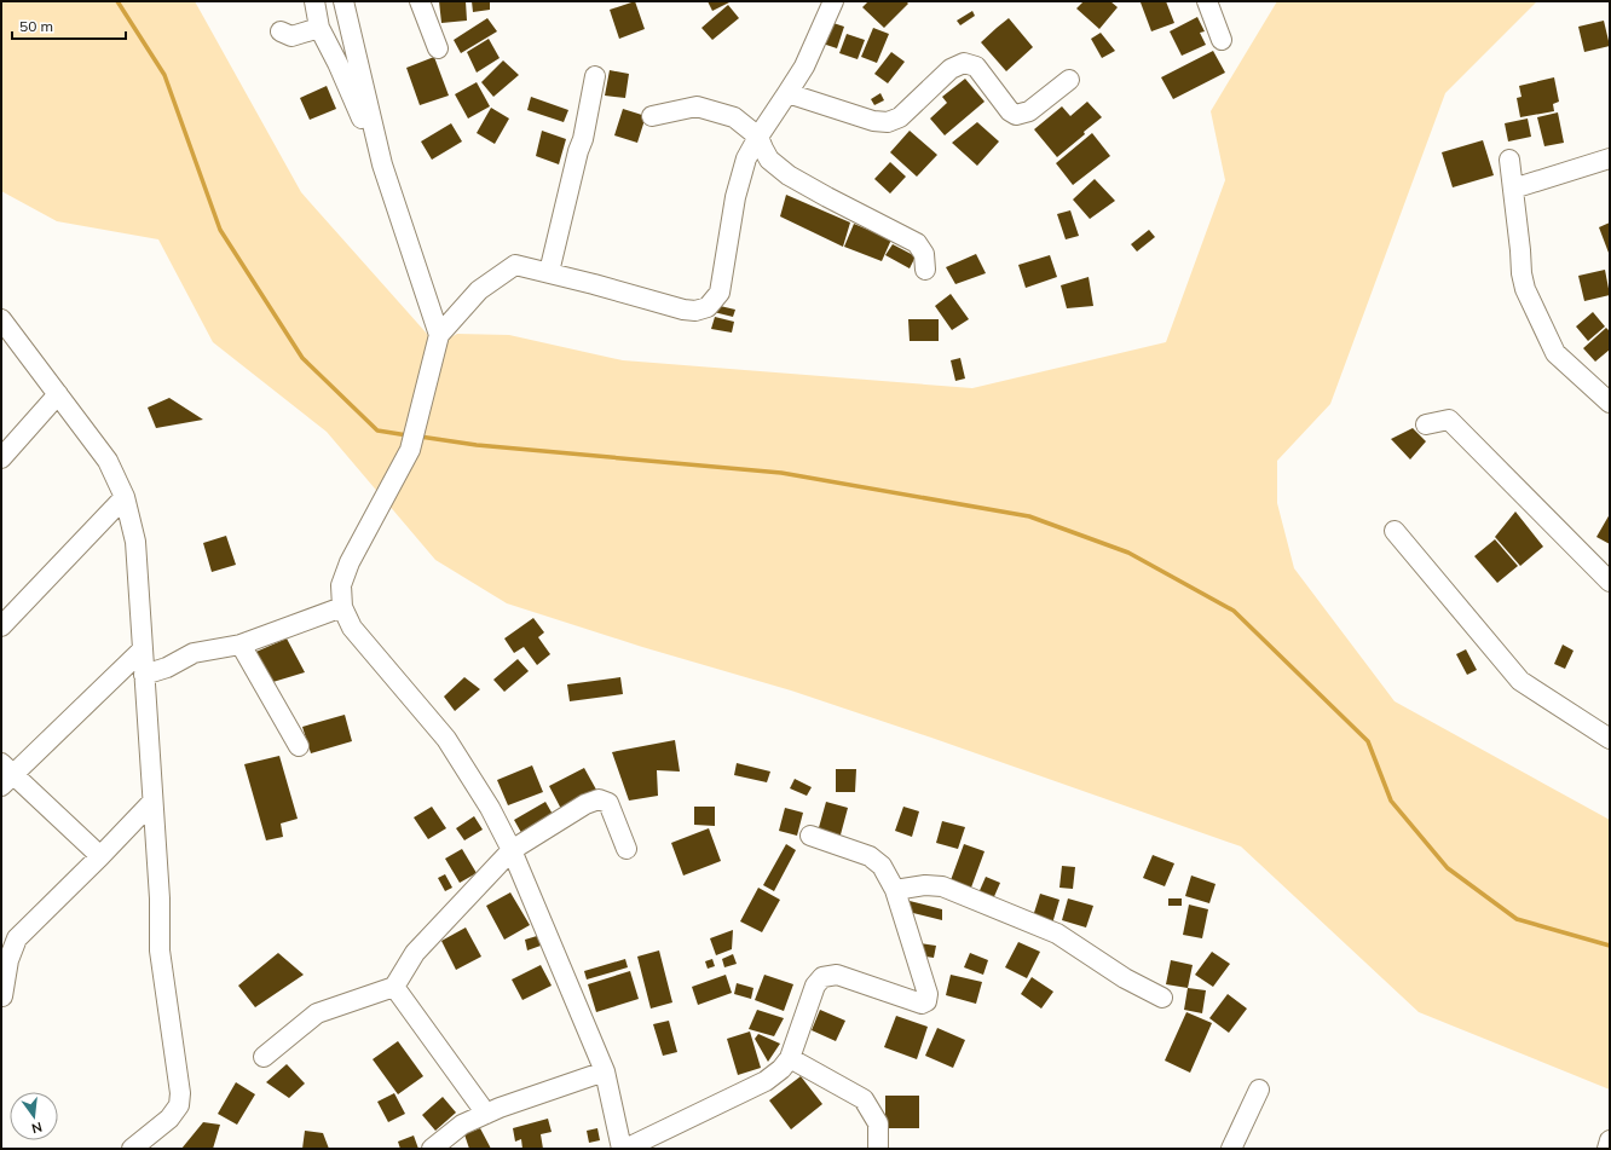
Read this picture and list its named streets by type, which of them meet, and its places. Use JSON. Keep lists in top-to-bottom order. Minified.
{"scale_bar":"50 m","north":"bottom"}
